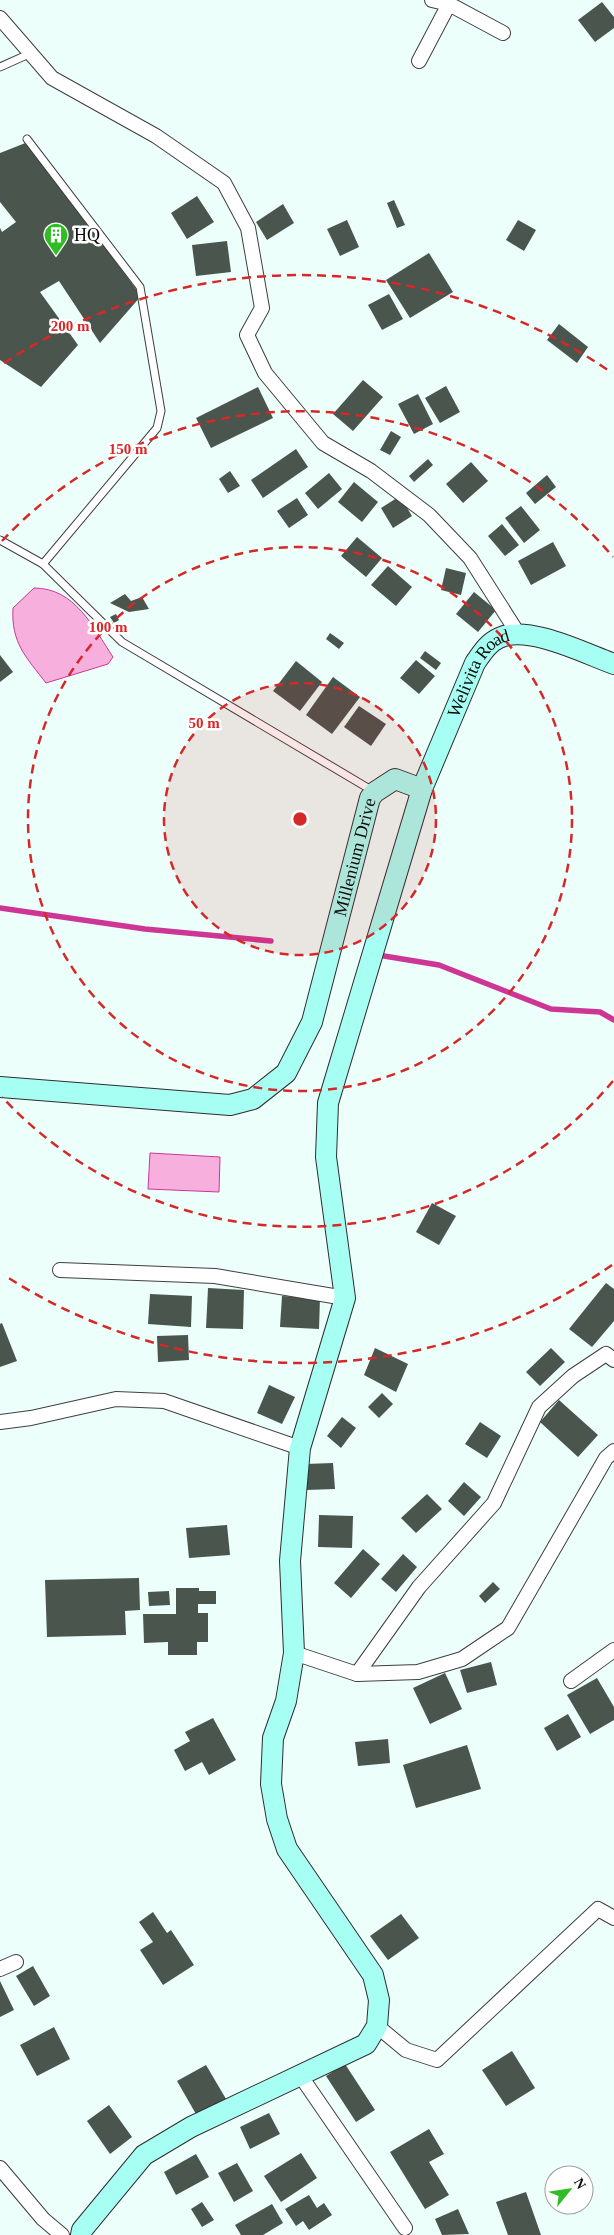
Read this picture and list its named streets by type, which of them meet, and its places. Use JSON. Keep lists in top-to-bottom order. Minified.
{"streets":{"street":["Welivita Road","Millenium Drive"]},"places":{"building":["HQ"]},"north":"top right","rings":["200 m","150 m","100 m","50 m"]}
